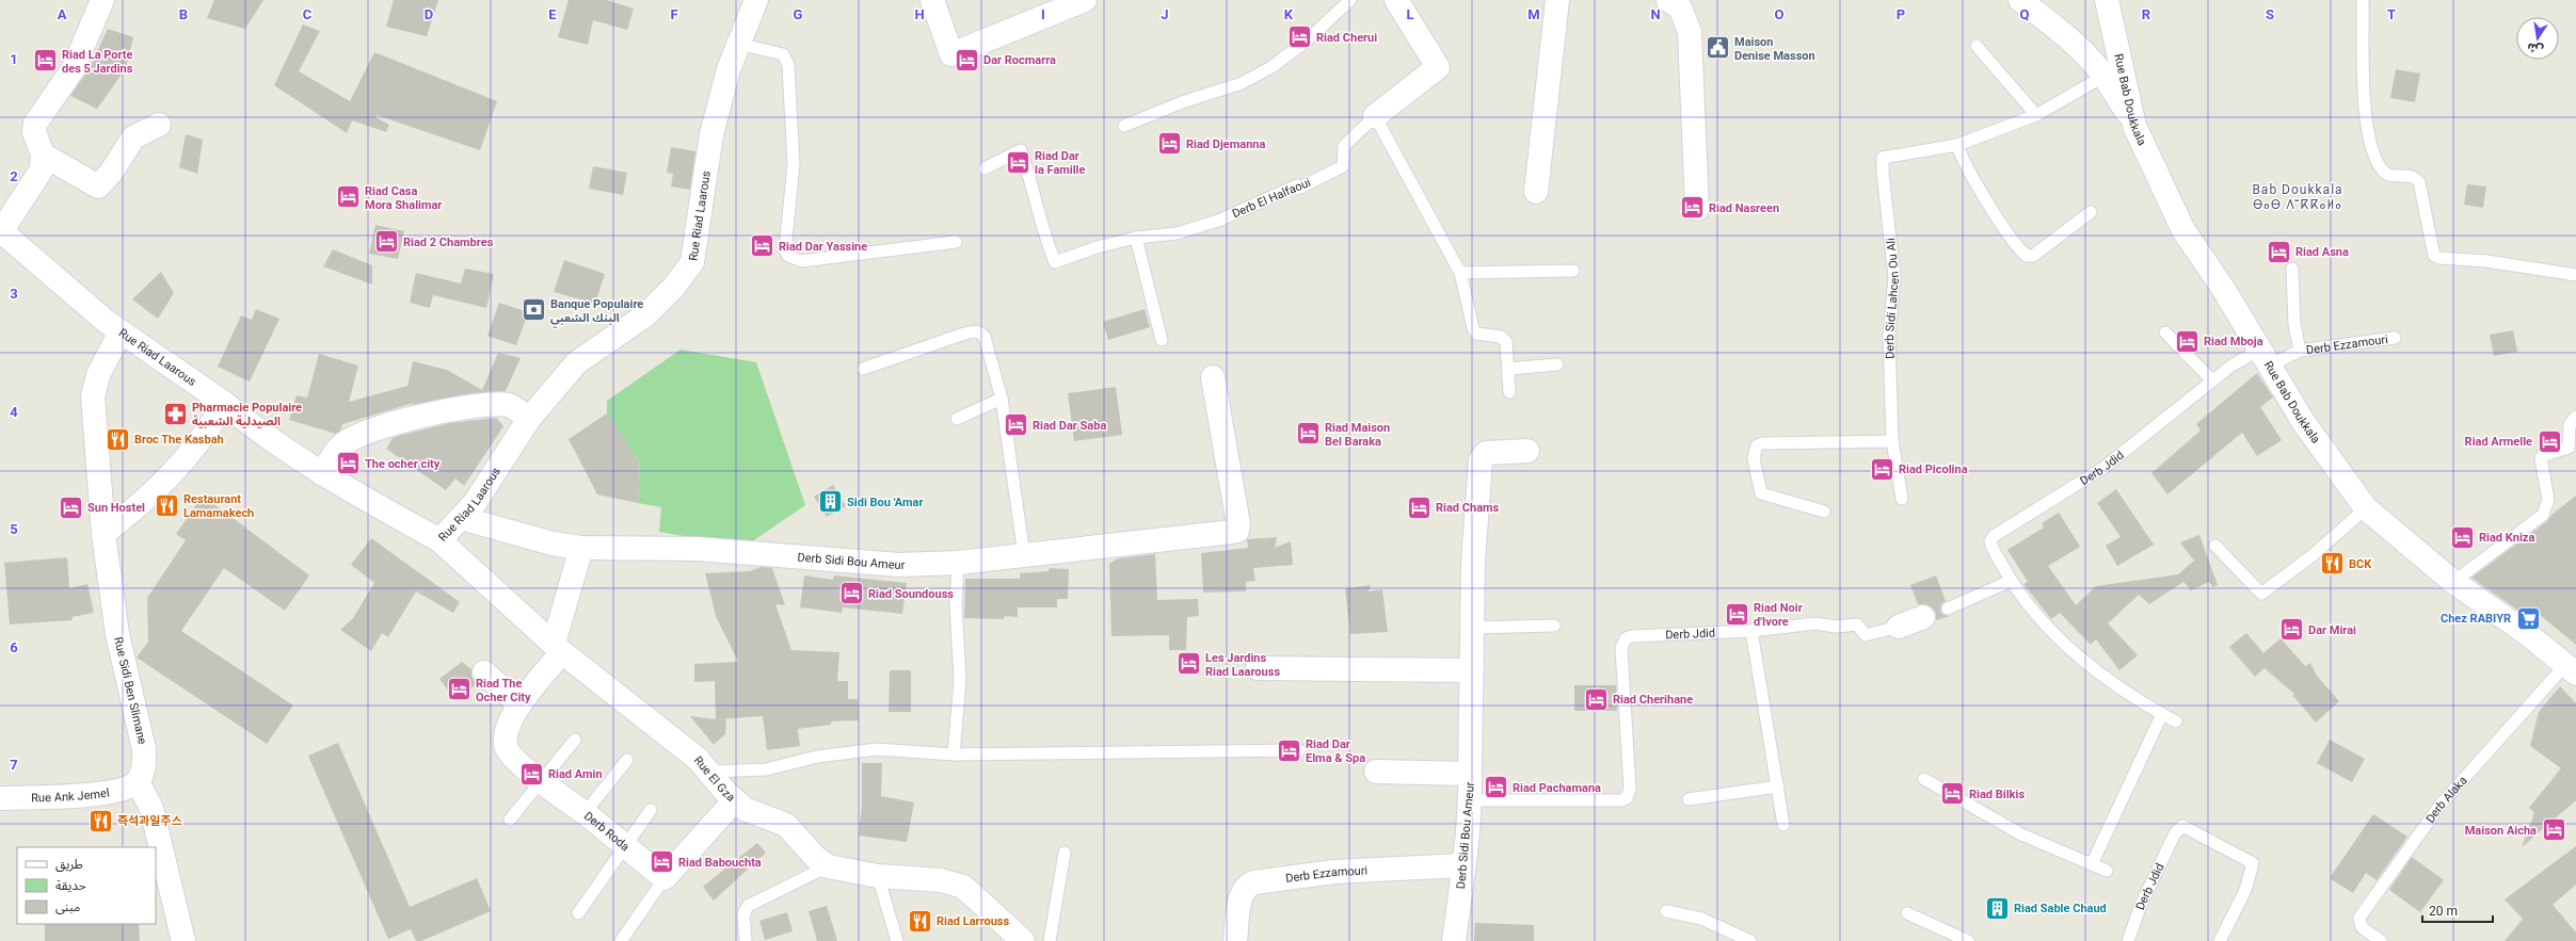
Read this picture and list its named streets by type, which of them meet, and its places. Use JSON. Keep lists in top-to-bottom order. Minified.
{"streets":{"street":["Rue Bab Doukkala","Derb El Halfaoui","Rue Riad Laarous","Derb Ezzamouri","Derb Jdid","Derb Sidi Bou Ameur","Rue Sidi Ben Slimane","Rue El Gza","Rue Ank Jemel","Derb Roda"],"lane":["Derb Sidi Lahcen Ou Ali","Derb Alaka"]},"crossings":[["Rue Bab Doukkala","Derb Ezzamouri"],["Rue Bab Doukkala","Derb Jdid"],["Rue Bab Doukkala","Derb Alaka"],["Rue Riad Laarous","Derb Sidi Bou Ameur"],["Rue Riad Laarous","Rue Sidi Ben Slimane"],["Rue Riad Laarous","Rue El Gza"],["Derb Ezzamouri","Derb Jdid"],["Derb Ezzamouri","Derb Sidi Bou Ameur"],["Derb Jdid","Derb Sidi Bou Ameur"],["Rue Sidi Ben Slimane","Rue Ank Jemel"],["Rue El Gza","Derb Roda"]],"districts":["Bab Doukkala ⴱⴰⴱ ⴷⵯⴽⴽⴰⵍⴰ"],"places":{"hotel":["Riad Cherui","Dar Rocmarra","Riad La Porte des 5 Jardins","Riad Djemanna","Riad Dar la Famille","Riad Casa Mora Shalimar","Riad Nasreen","Riad 2 Chambres","Riad Dar Yassine","Riad Asna","Riad Mboja","Riad Dar Saba","Riad Maison Bel Baraka","Riad Armelle","The ocher city","Riad Picolina","Sun Hostel","Riad Chams","Riad Kniza","Riad Soundouss","Riad Noir d'Ivore","Dar Mirai","Les Jardins Riad Laarouss","Riad The Ocher City","Riad Cherihane","Riad Dar Elma & Spa","Riad Amin","Riad Pachamana","Riad Bilkis","Maison Aicha","Riad Babouchta"],"public building":["Maison Denise Masson"],"bank":["Banque Populaire البنك الشعبي"],"pharmacy":["Pharmacie Populaire الصيدلية الشعبية"],"restaurant":["Broc The Kasbah","Restaurant Lamamakech","BCK","즉석과일주스","Riad Larrouss"],"building":["Sidi Bou 'Amar","Riad Sable Chaud"],"supermarket":["Chez RABIYR"]},"legend":["طريق","حديقة","مبنى"],"scale_bar":"20 m","north":"bottom","grid":{"columns":["A","B","C","D","E","F","G","H","I","J","K","L","M","N","O","P","Q","R","S","T"],"rows":["1","2","3","4","5","6","7"]}}
